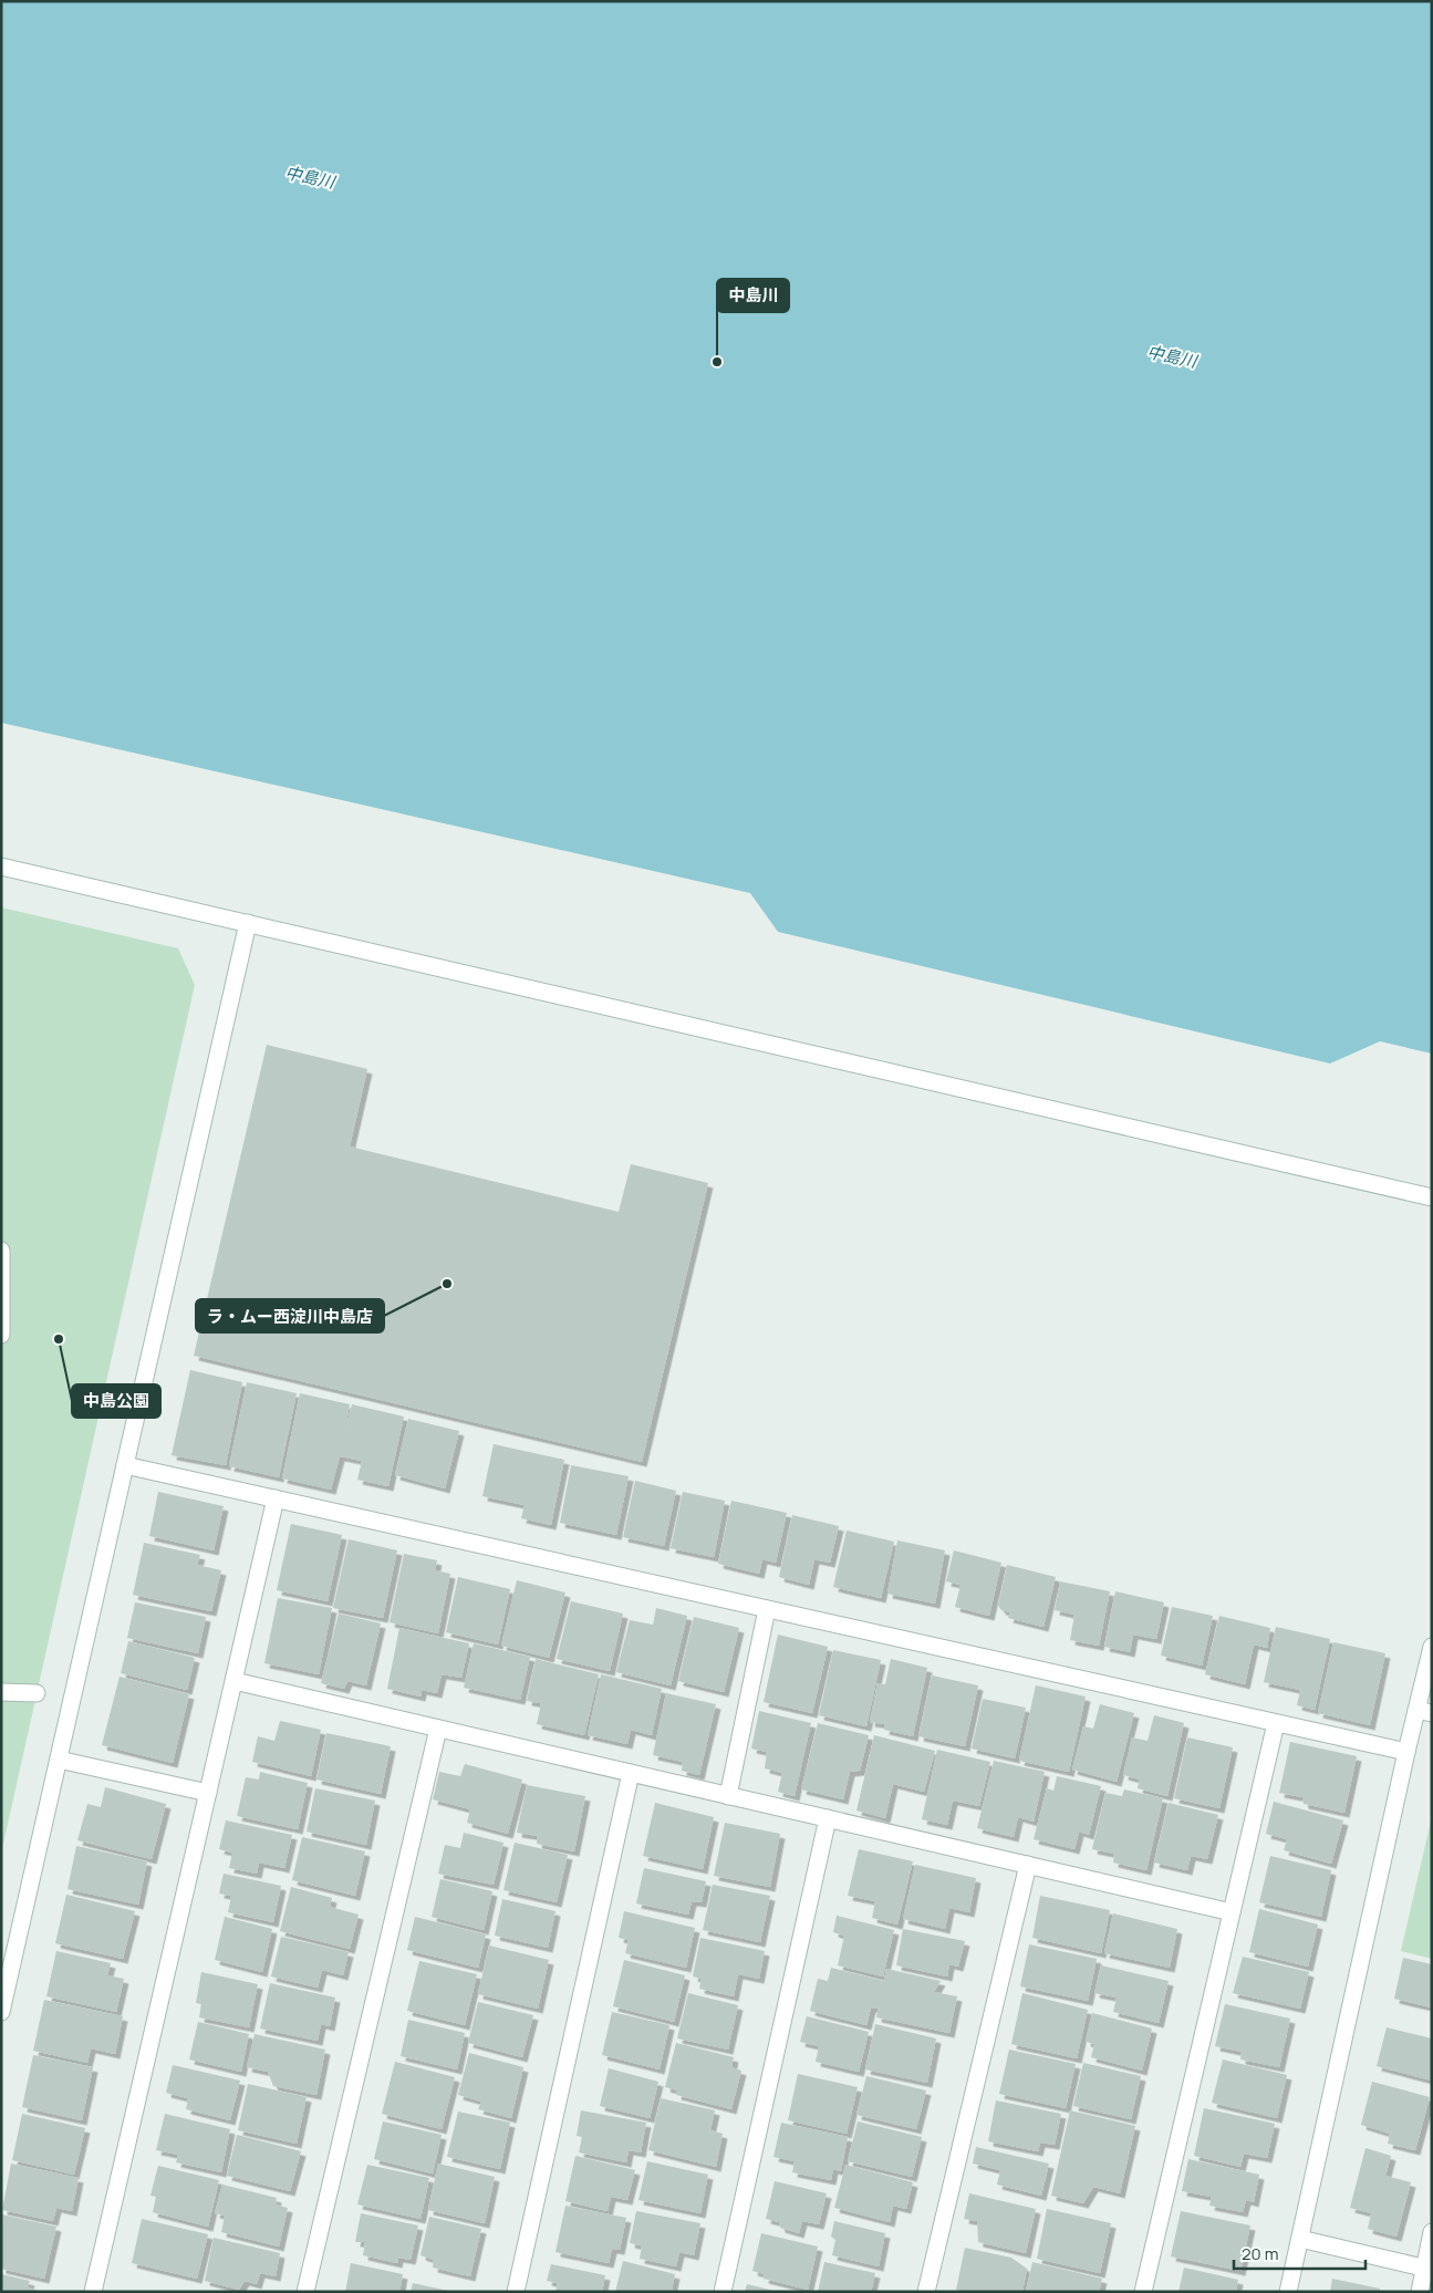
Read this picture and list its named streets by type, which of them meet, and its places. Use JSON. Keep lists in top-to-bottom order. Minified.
{"water":["中島川"],"places":["中島川","ラ・ムー西淀川中島店","中島公園"],"scale_bar":"20 m"}
